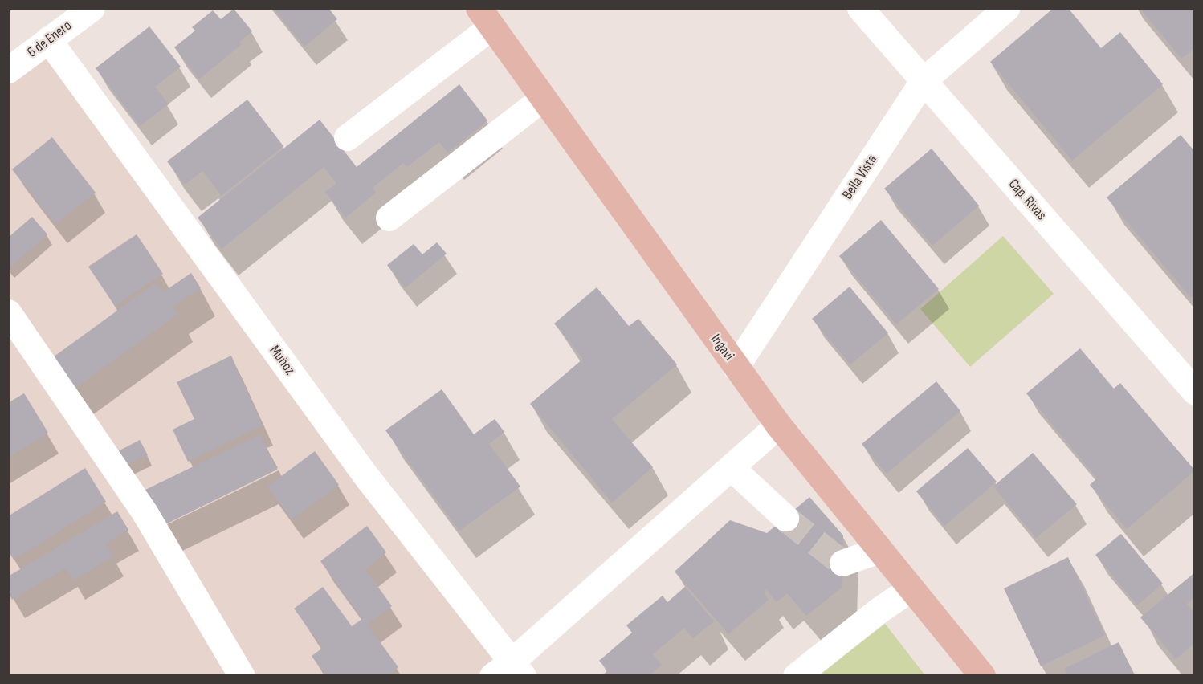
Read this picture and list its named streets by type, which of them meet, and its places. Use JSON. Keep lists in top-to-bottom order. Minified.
{"streets":{"main road":["Ingavi"],"street":["6 de Enero","Bella Vista","Cap. Rivas","Muñoz"]},"crossings":[["6 de Enero","Muñoz"],["Bella Vista","Cap. Rivas"],["Bella Vista","Ingavi"]]}
